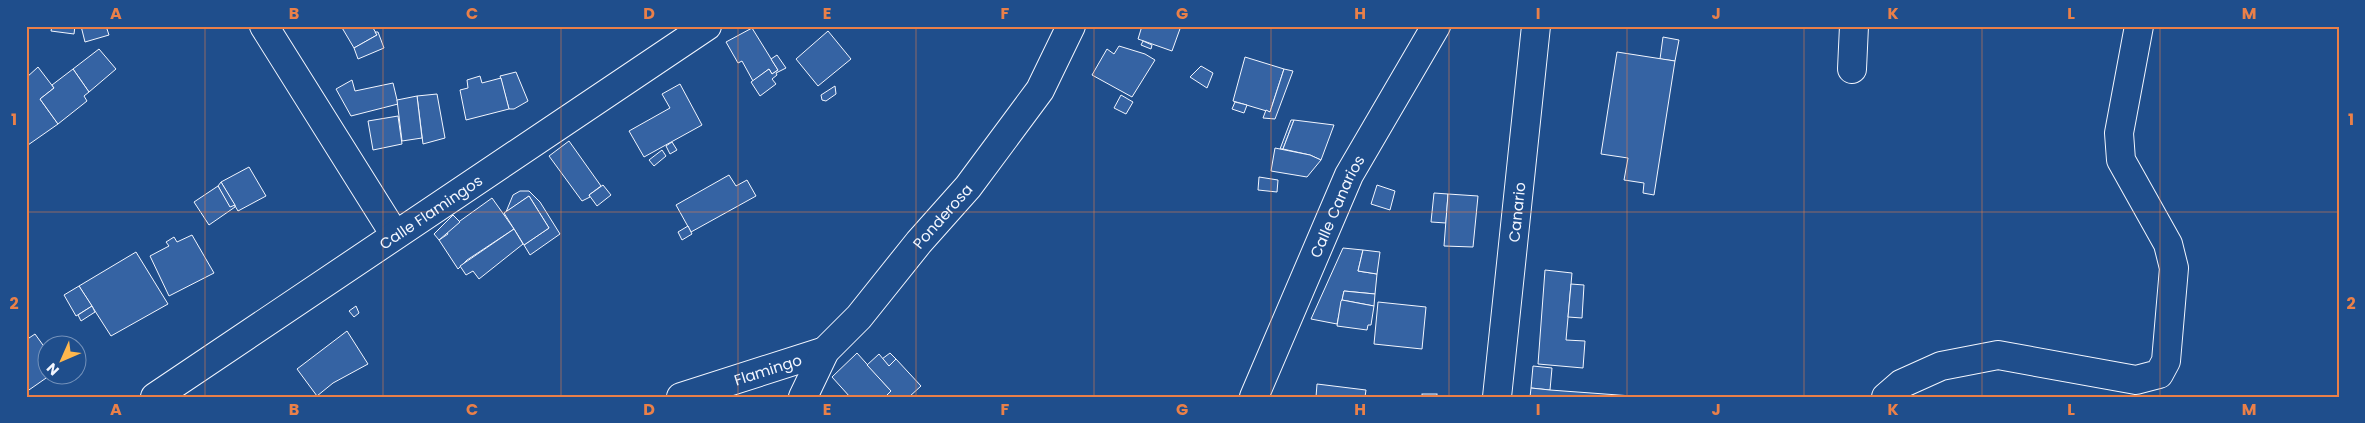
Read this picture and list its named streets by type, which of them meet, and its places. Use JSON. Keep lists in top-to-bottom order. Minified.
{"streets":{"street":["Calle Canarios","Calle Flamingos","Canario","Ponderosa","Flamingo"]},"crossings":[["Ponderosa","Flamingo"]],"north":"bottom left","grid":{"columns":["A","B","C","D","E","F","G","H","I","J","K","L","M"],"rows":["1","2"]}}
